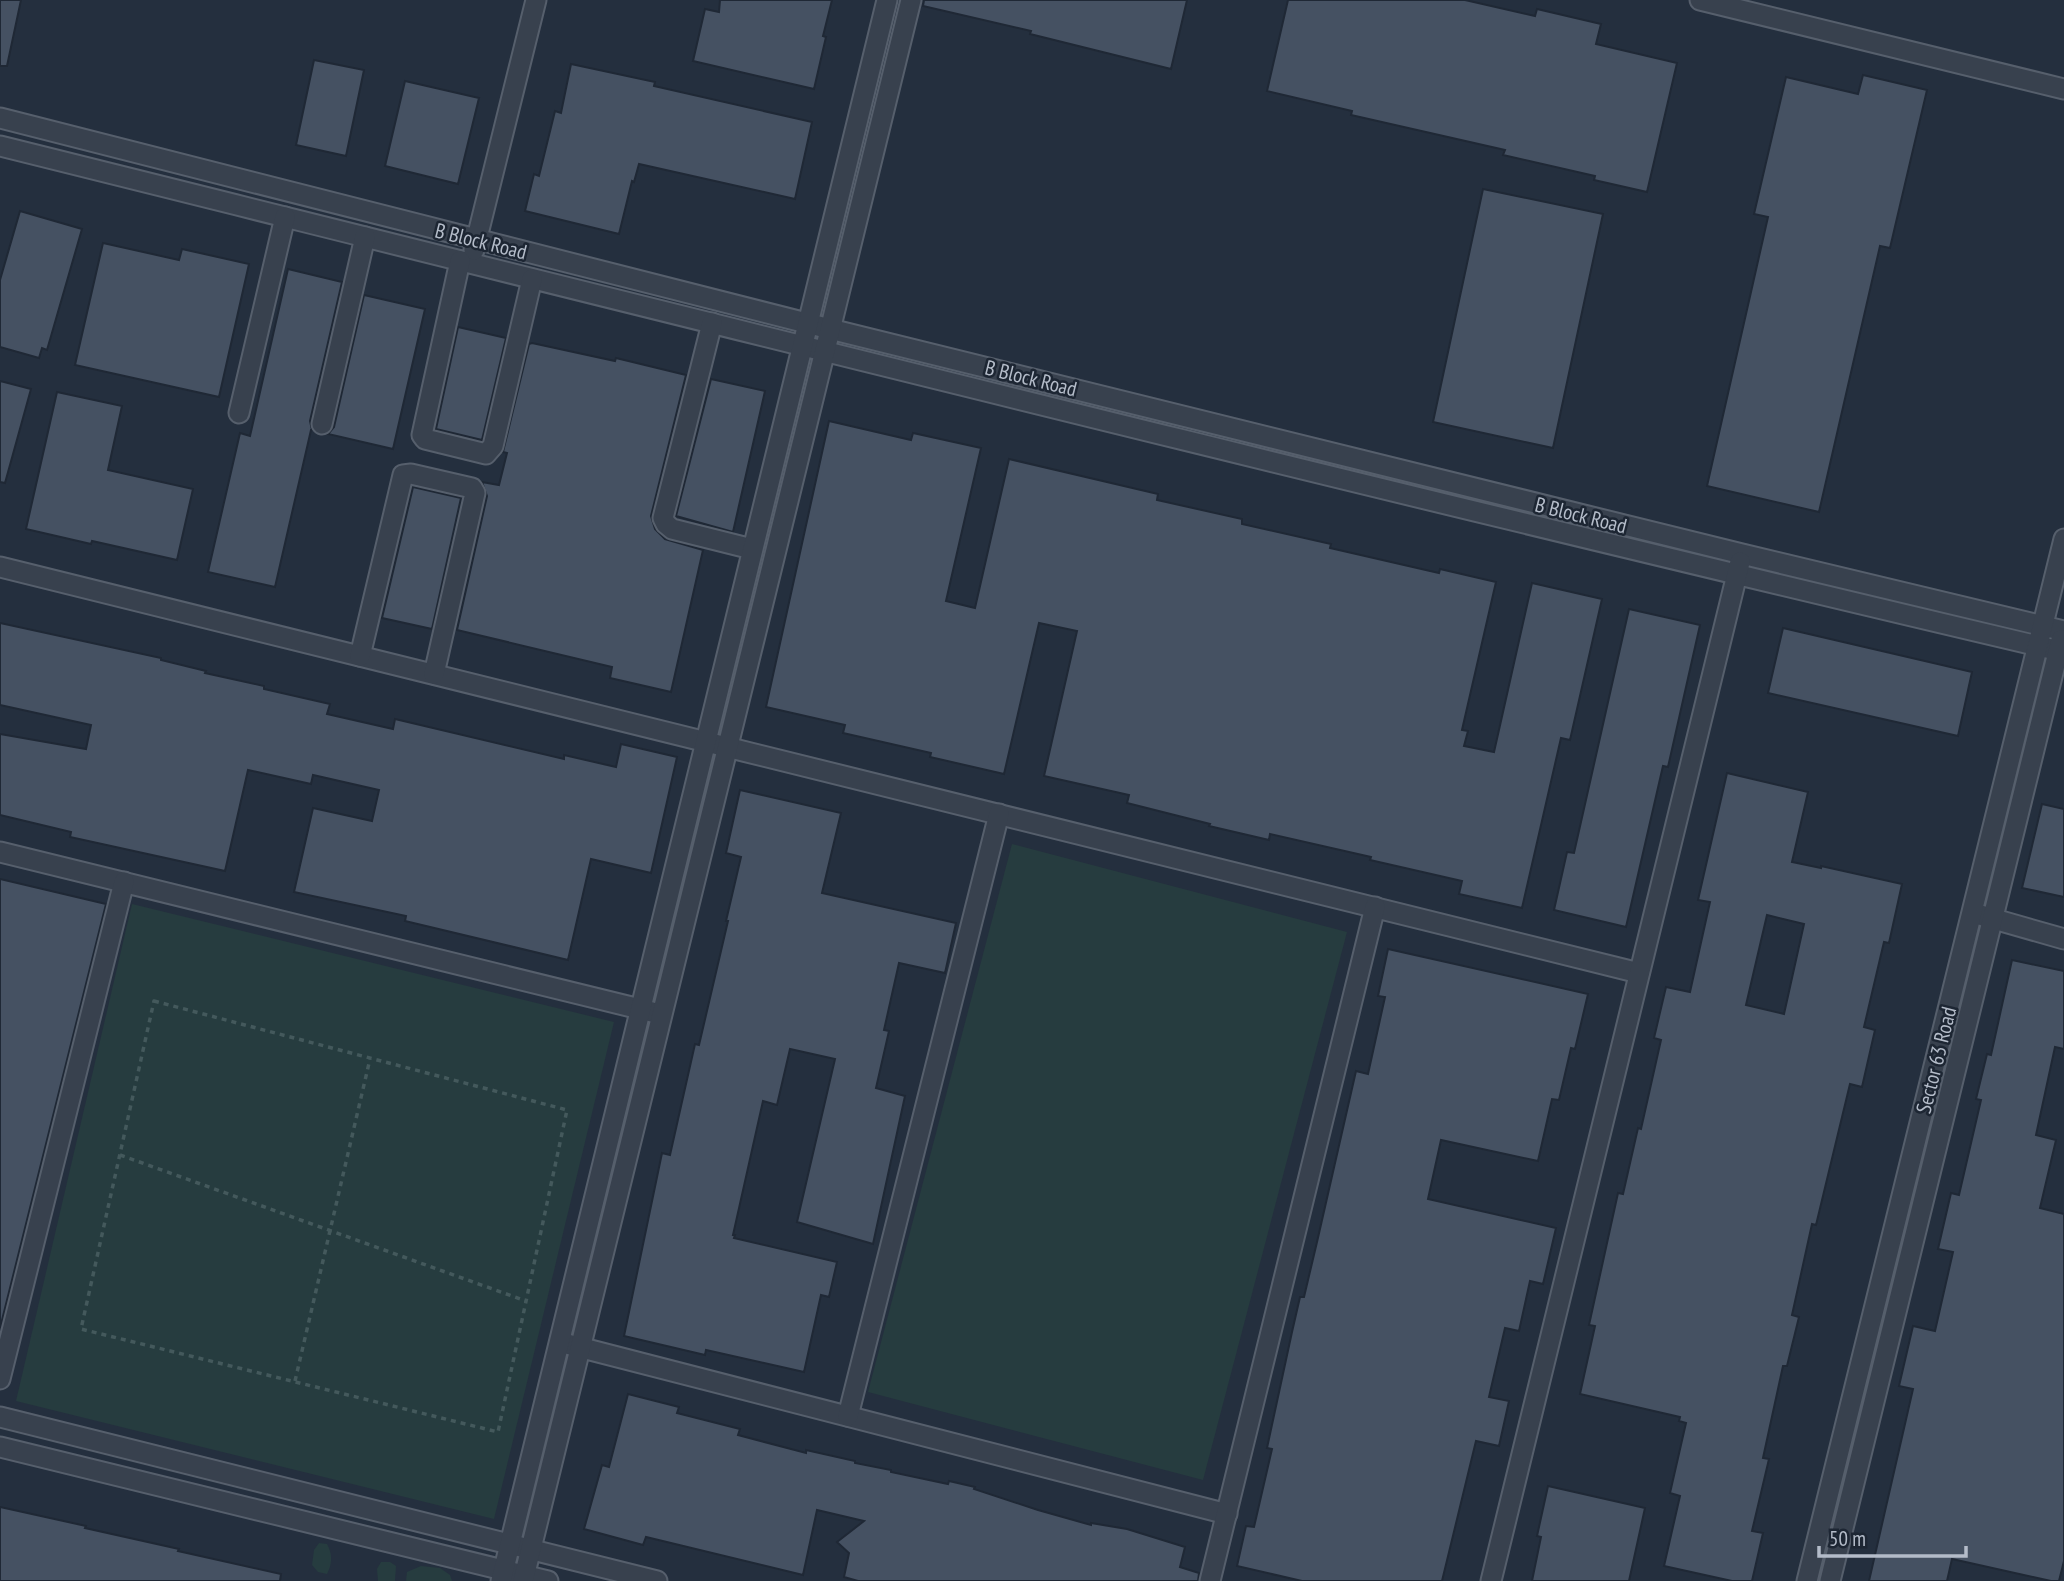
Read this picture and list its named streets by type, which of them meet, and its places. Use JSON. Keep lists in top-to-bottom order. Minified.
{"streets":{"street":["B Block Road","Sector 63 Road"]},"crossings":[["B Block Road","Sector 63 Road"]],"scale_bar":"50 m"}
